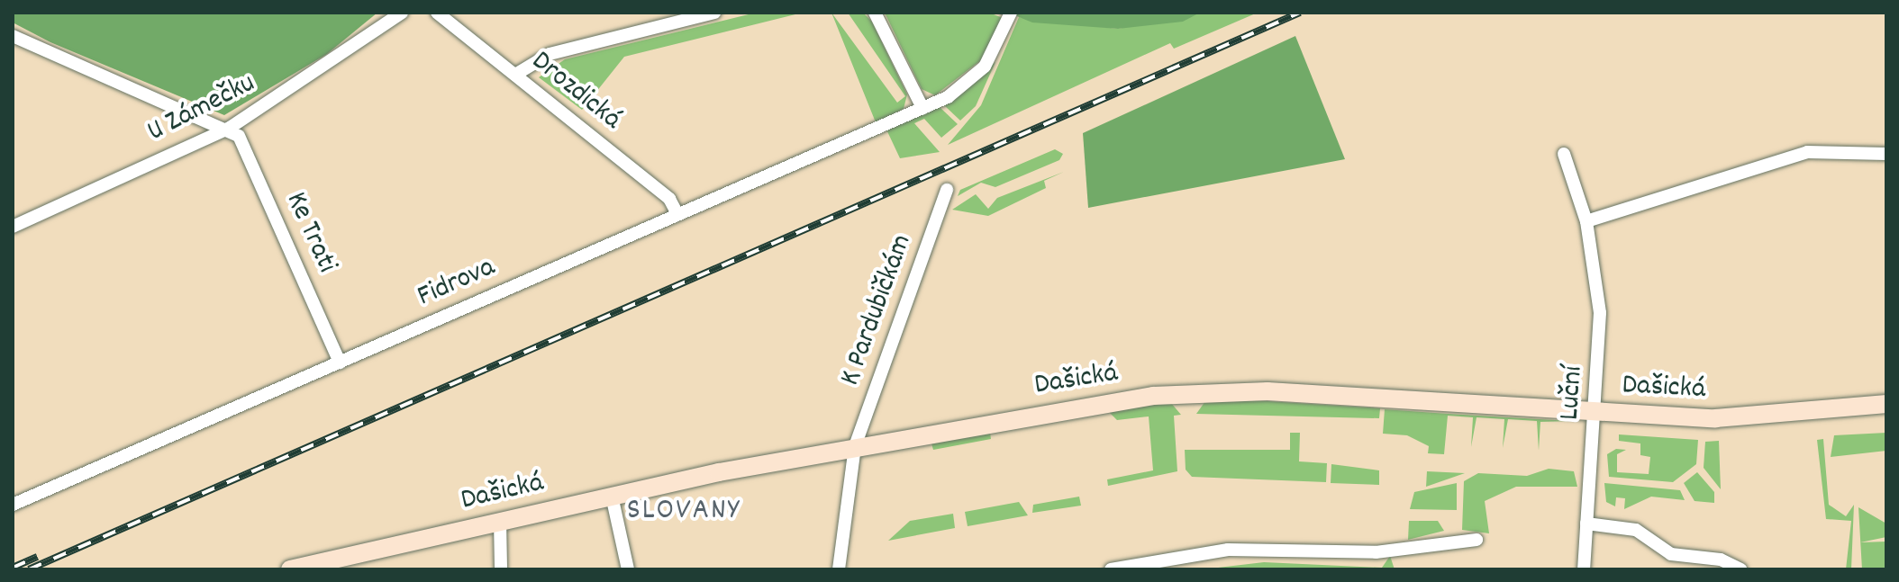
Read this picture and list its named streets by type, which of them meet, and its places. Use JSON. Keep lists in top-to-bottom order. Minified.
{"streets":{"main road":["Dašická"],"street":["Drozdická","U Zámečku","Ke Trati","Fidrova","K Pardubičkám","Luční"]},"crossings":[["Drozdická","Fidrova"],["U Zámečku","Ke Trati"],["Ke Trati","Fidrova"],["K Pardubičkám","Dašická"],["Dašická","Luční"]],"districts":["SLOVANY"]}
